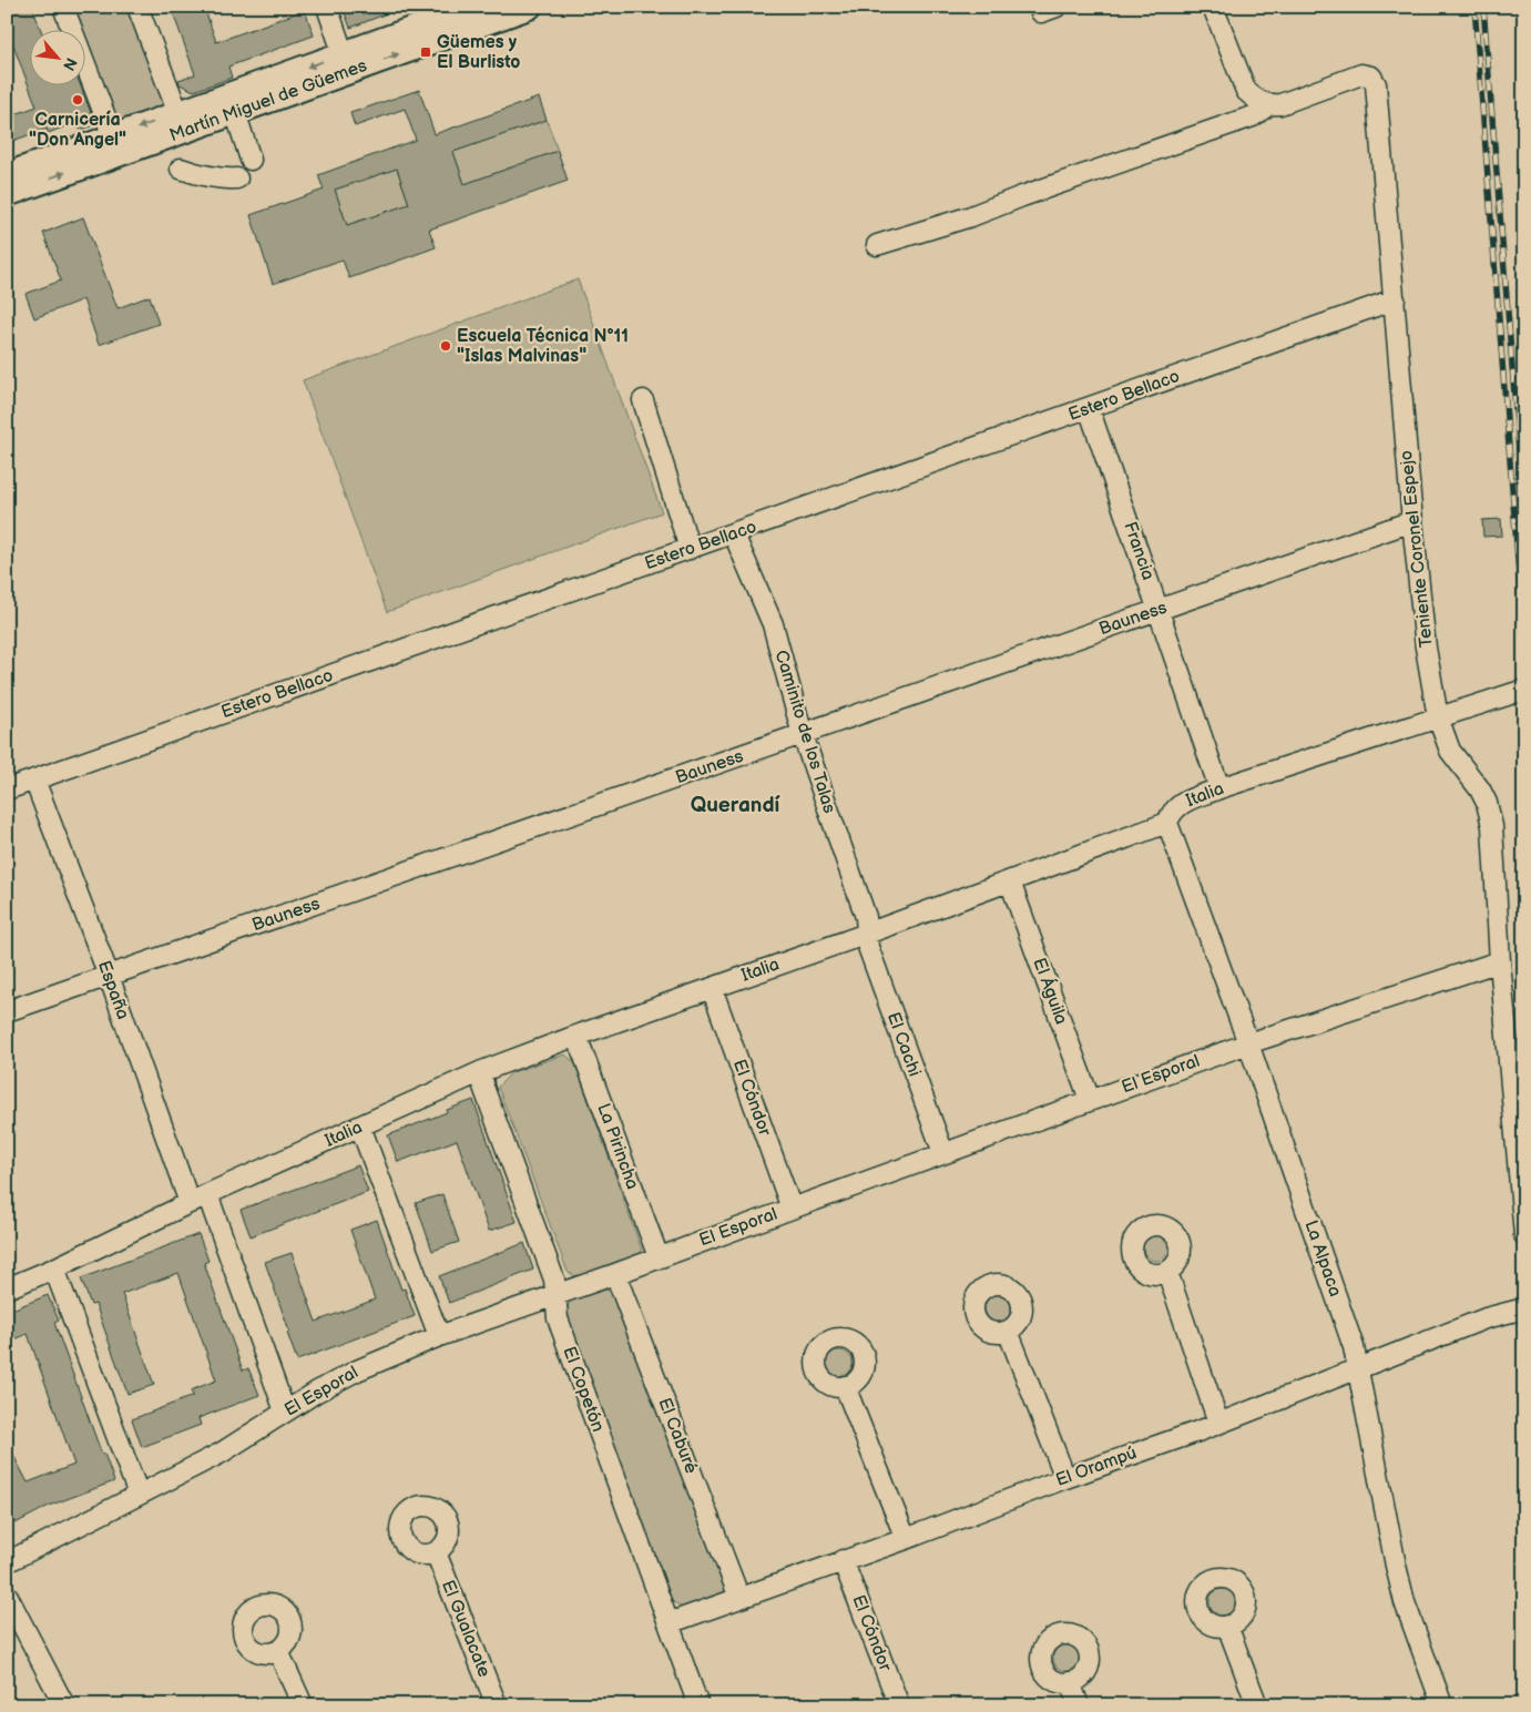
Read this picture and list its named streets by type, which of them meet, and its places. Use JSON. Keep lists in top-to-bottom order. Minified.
{"streets":{"main road":["Martín Miguel de Güemes"],"street":["Estero Bellaco","Teniente Coronel Espejo","Francia","Bauness","Caminito de los Talas","Italia","España","El Águila","El Cachi","El Esporal","El Cóndor","La Pirincha","La Alpaca","El Copetón","El Caburé","El Orampú","El Gualacate"]},"crossings":[["Estero Bellaco","Teniente Coronel Espejo"],["Estero Bellaco","Francia"],["Estero Bellaco","Caminito de los Talas"],["Estero Bellaco","España"],["Teniente Coronel Espejo","Bauness"],["Teniente Coronel Espejo","Italia"],["Teniente Coronel Espejo","El Esporal"],["Francia","Bauness"],["Francia","Italia"],["Bauness","Caminito de los Talas"],["Bauness","España"],["Caminito de los Talas","Italia"],["Caminito de los Talas","El Cachi"],["Italia","España"],["Italia","El Águila"],["Italia","El Cachi"],["Italia","El Cóndor"],["Italia","La Pirincha"],["Italia","La Alpaca"],["Italia","El Copetón"],["El Águila","El Esporal"],["El Cachi","El Esporal"],["El Esporal","El Cóndor"],["El Esporal","La Pirincha"],["El Esporal","La Alpaca"],["El Esporal","El Copetón"],["El Esporal","El Caburé"],["El Cóndor","El Orampú"],["La Alpaca","El Orampú"],["El Copetón","El Orampú"],["El Caburé","El Orampú"]],"districts":["Querandí"],"places":{"transit":["Güemes y El Burlisto"],"other":["Carnicería \"Don Angel\"","Escuela Técnica N°11 \"Islas Malvinas\""]},"north":"bottom right"}
